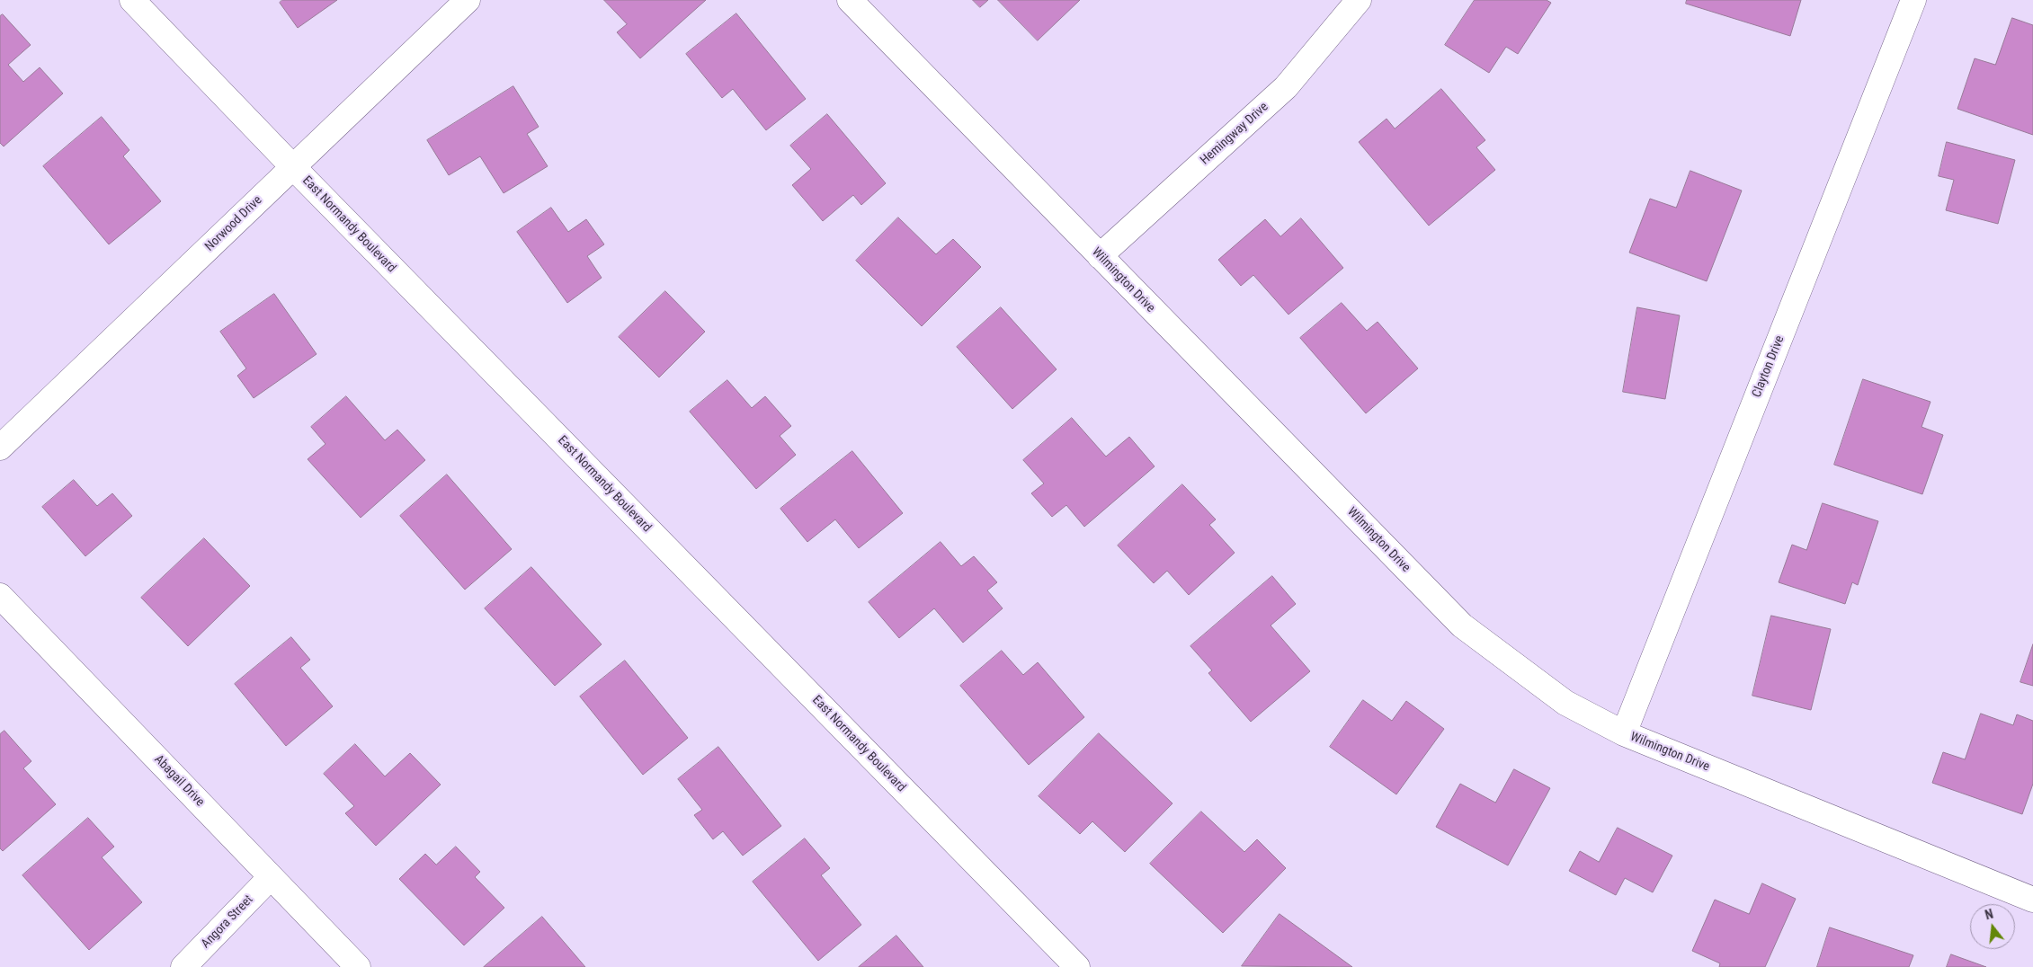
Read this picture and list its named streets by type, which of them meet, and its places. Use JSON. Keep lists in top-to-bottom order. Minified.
{"streets":{"street":["Hemingway Drive","Norwood Drive","East Normandy Boulevard","Wilmington Drive","Clayton Drive","Abagail Drive","Angora Street"]},"crossings":[["Hemingway Drive","Wilmington Drive"],["Norwood Drive","East Normandy Boulevard"],["Wilmington Drive","Clayton Drive"],["Abagail Drive","Angora Street"]],"north":"top"}
